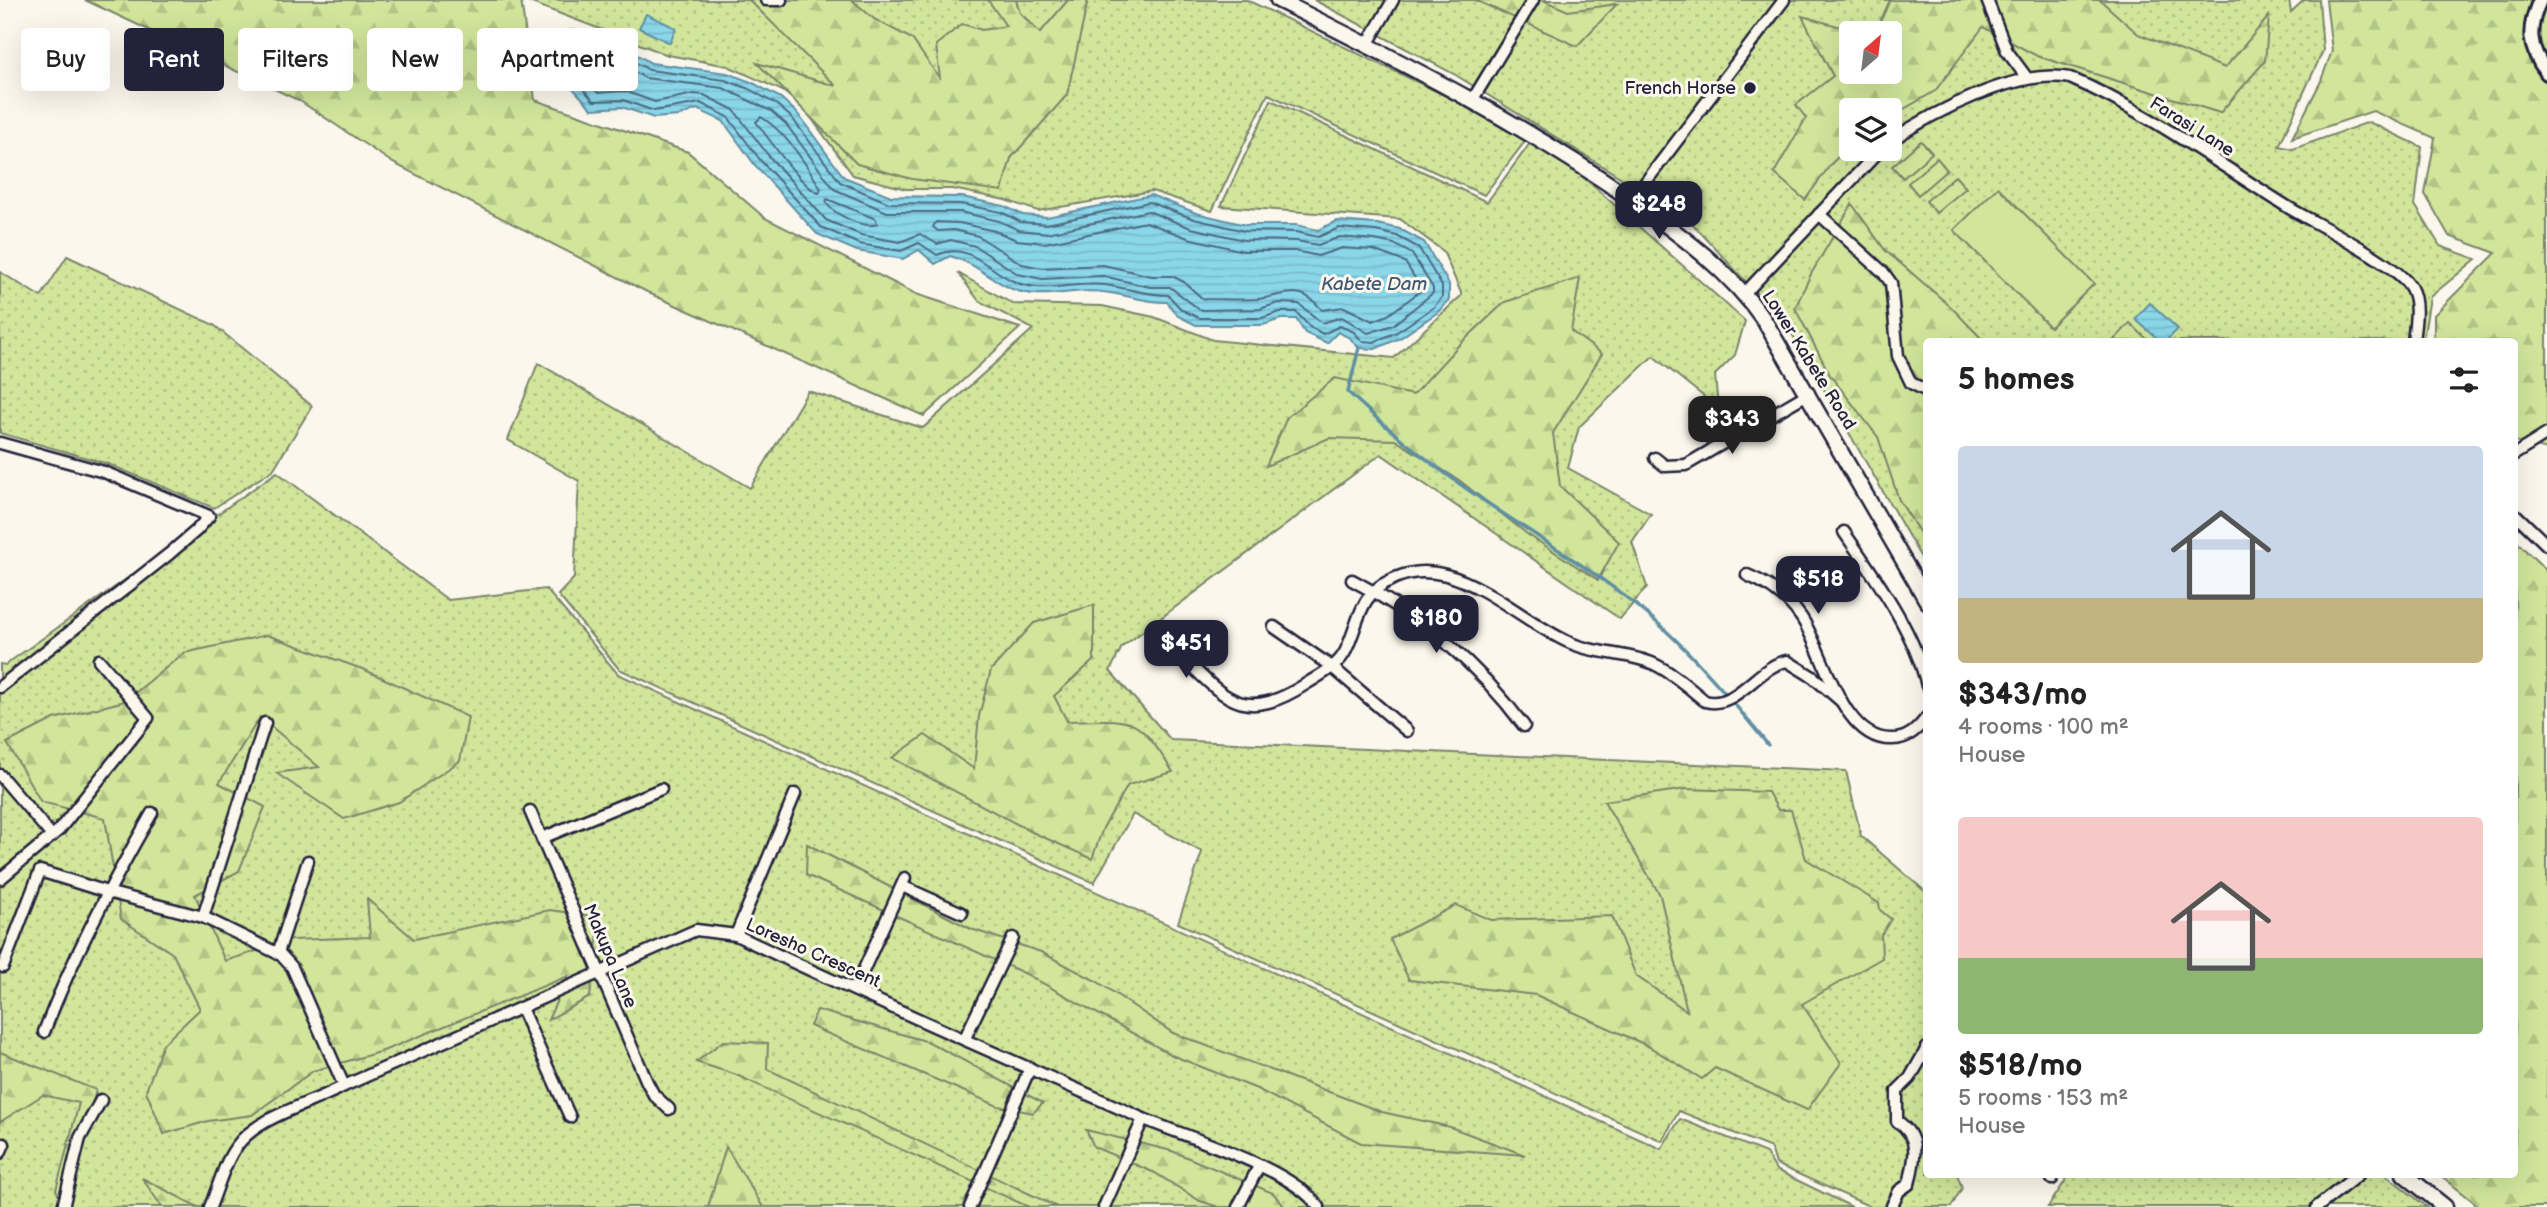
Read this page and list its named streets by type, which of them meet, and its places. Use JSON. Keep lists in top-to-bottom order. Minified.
{"streets":{"main road":["Lower Kabete Road"],"street":["Farasi Lane","Loresho Crescent","Makupa Lane"]},"crossings":[["Loresho Crescent","Makupa Lane"]],"water":["Kabete Dam"],"places":["French Horse"],"north":"top right","page":{"chip":["Buy","Rent","Filters","New","Apartment"],"price":["$248","$343","$518","$180","$451"],"heading":"5 homes","list":[{"name":"$343/mo","note":"4 rooms · 100 m² · House"},{"name":"$518/mo","note":"5 rooms · 153 m² · House"}]}}
